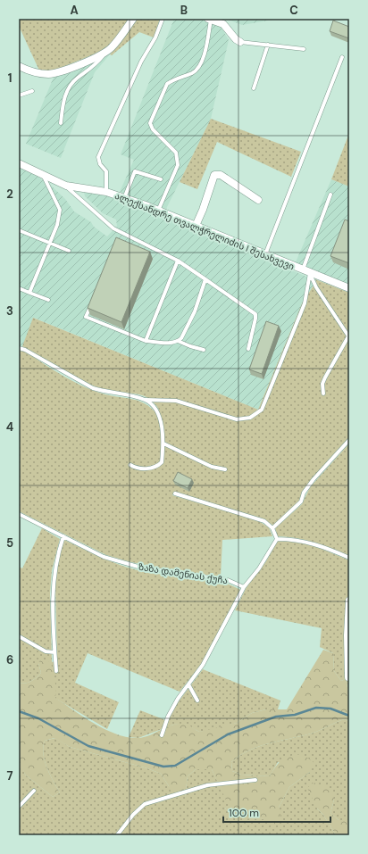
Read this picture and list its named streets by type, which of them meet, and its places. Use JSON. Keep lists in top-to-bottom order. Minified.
{"streets":{"street":["ალექსანდრე თვალჭრელიძის I შესახვევი"],"lane":["ზაზა დამენიას ქუჩა"]},"scale_bar":"100 m","grid":{"columns":["A","B","C"],"rows":["1","2","3","4","5","6","7"]}}
